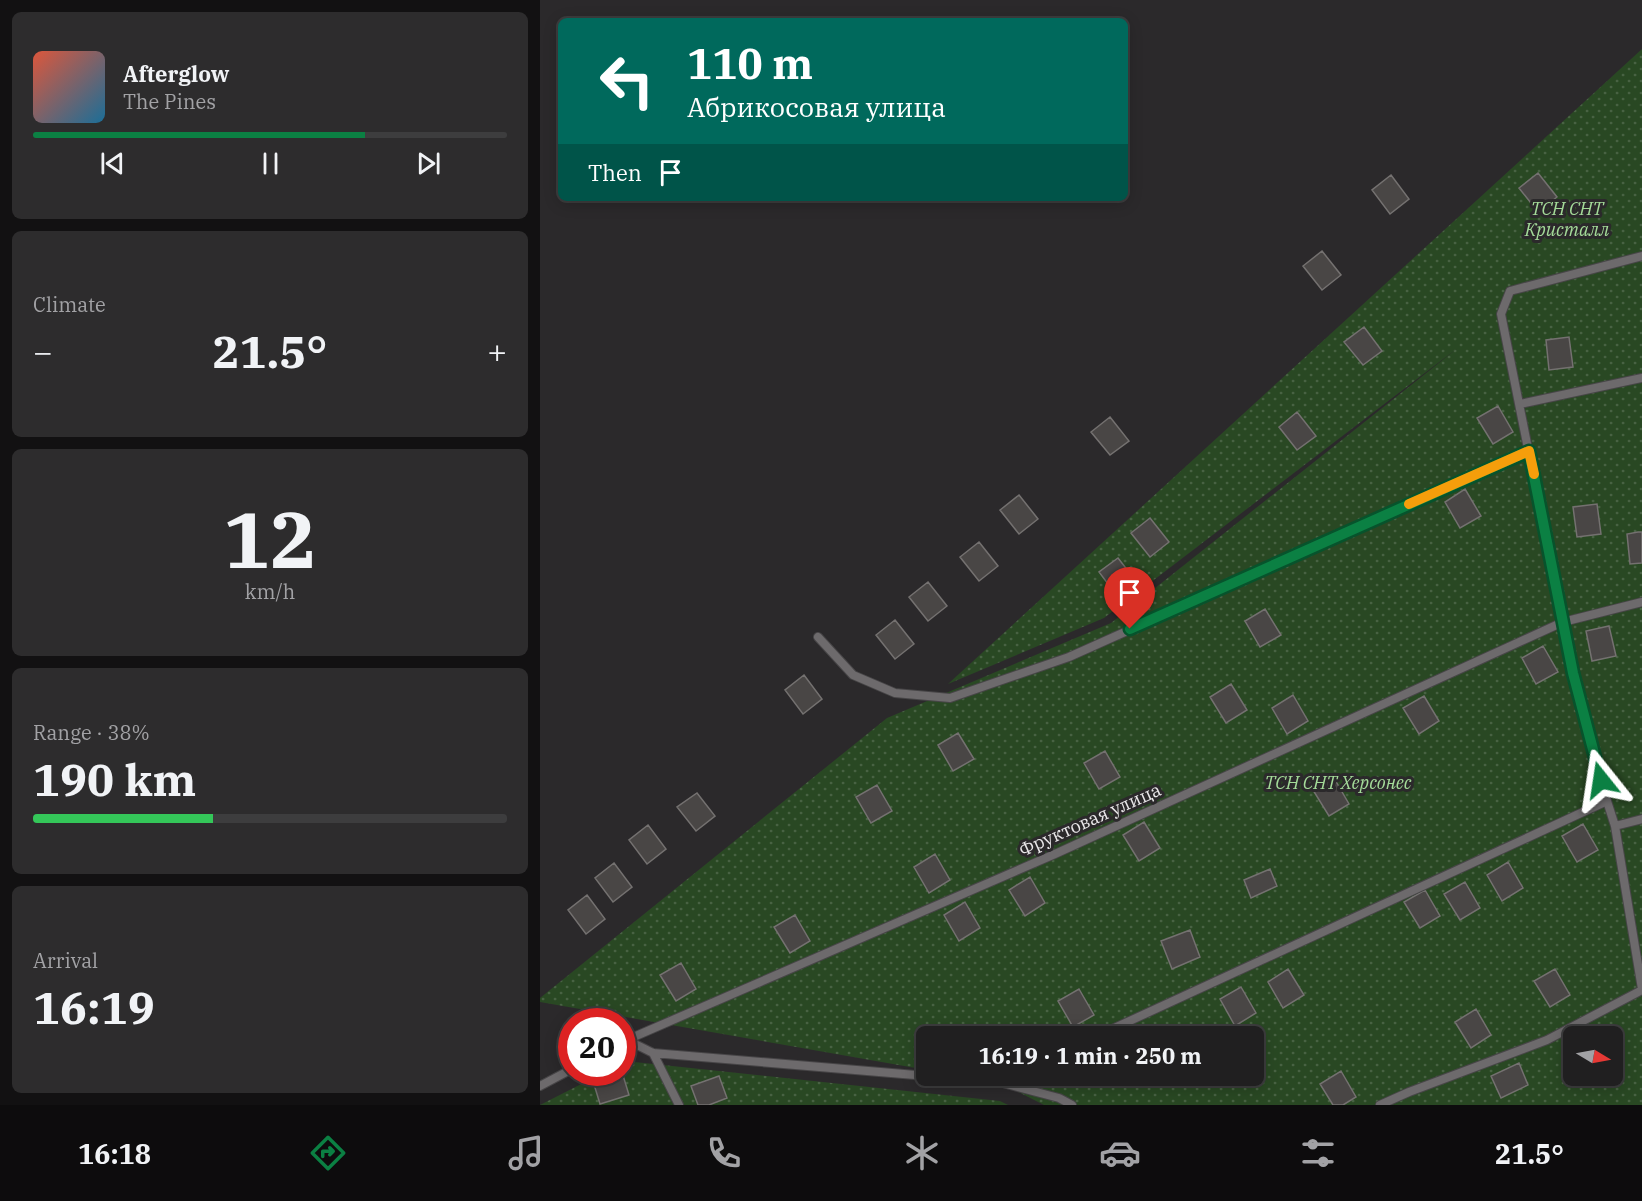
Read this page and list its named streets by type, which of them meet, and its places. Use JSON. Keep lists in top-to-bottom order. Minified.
{"streets":{"lane":["Фруктовая улица"]},"parks":["ТСН СНТ Кристалл","ТСН СНТ Херсонес"],"north":"right","page":{"turn":["110 m","Абрикосовая улица"],"song":["Afterglow","The Pines"],"then":"Then","tile":["Climate",["12","km/h"],["Range · 38%","190 km"],["Arrival","16:19"]],"heat":["−","21.5°","+"],"limit":"20","trip":"16:19 · 1 min · 250 m","tabs":["16:18","21.5°"]}}
